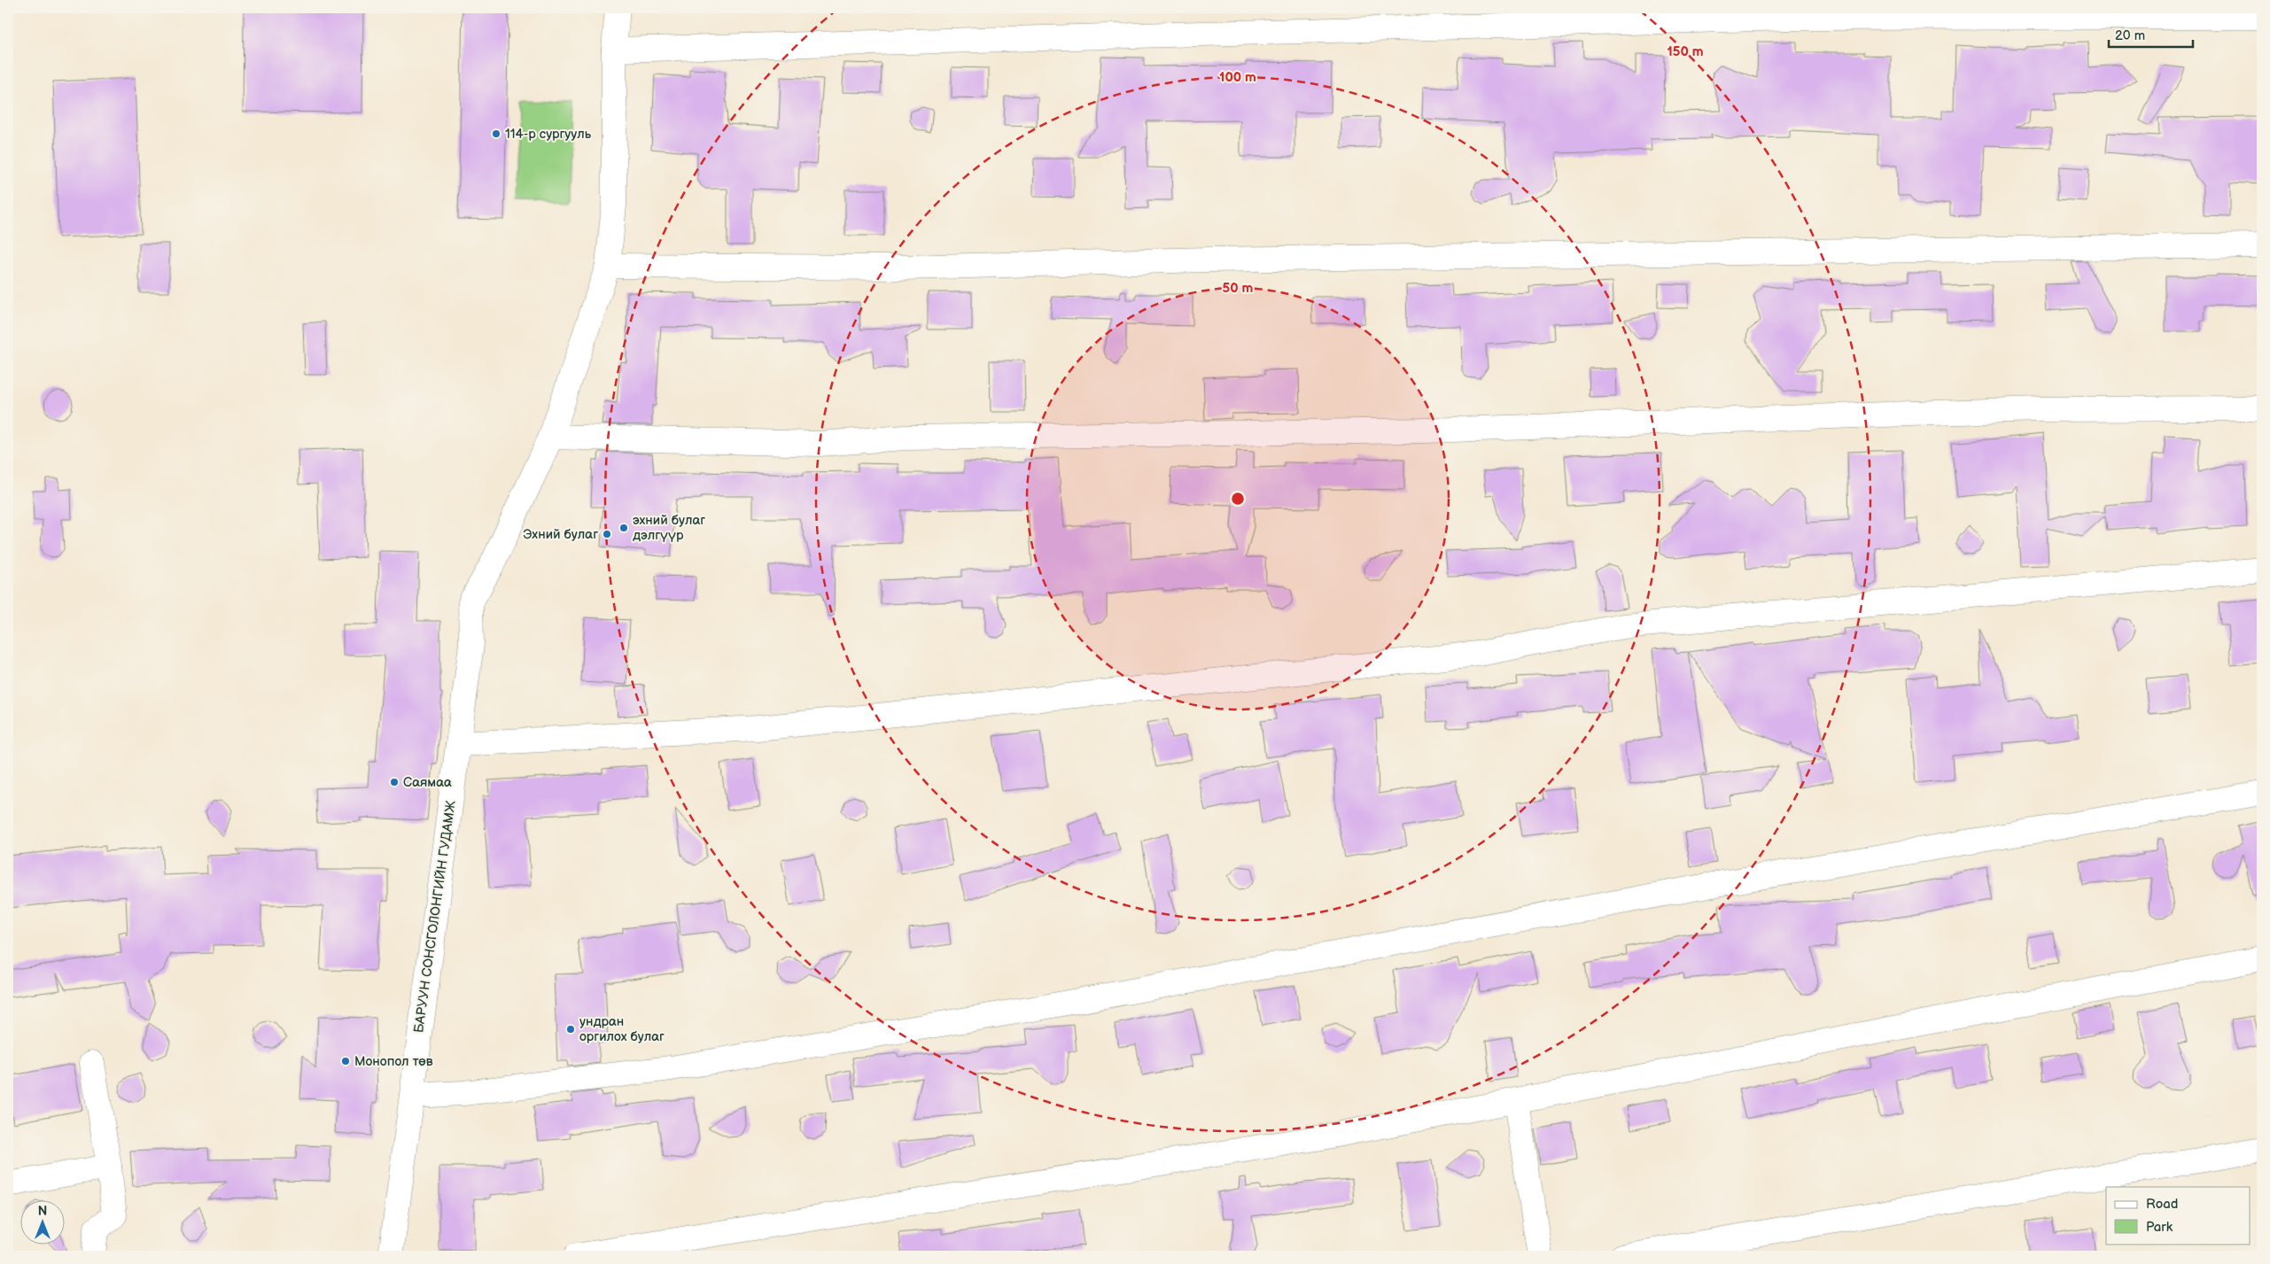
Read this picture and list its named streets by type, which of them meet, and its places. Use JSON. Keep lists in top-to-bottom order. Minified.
{"streets":{"street":["БАРУУН СОНСГОЛОНГИЙН ГУДАМЖ"]},"places":["114-р сургууль","эхний булаг дэлгүүр","Эхний булаг","Саямаа","ундран оргилох булаг","Монопол төв"],"legend":["Road","Park"],"scale_bar":"20 m","north":"top","rings":["150 m","100 m","50 m"]}
